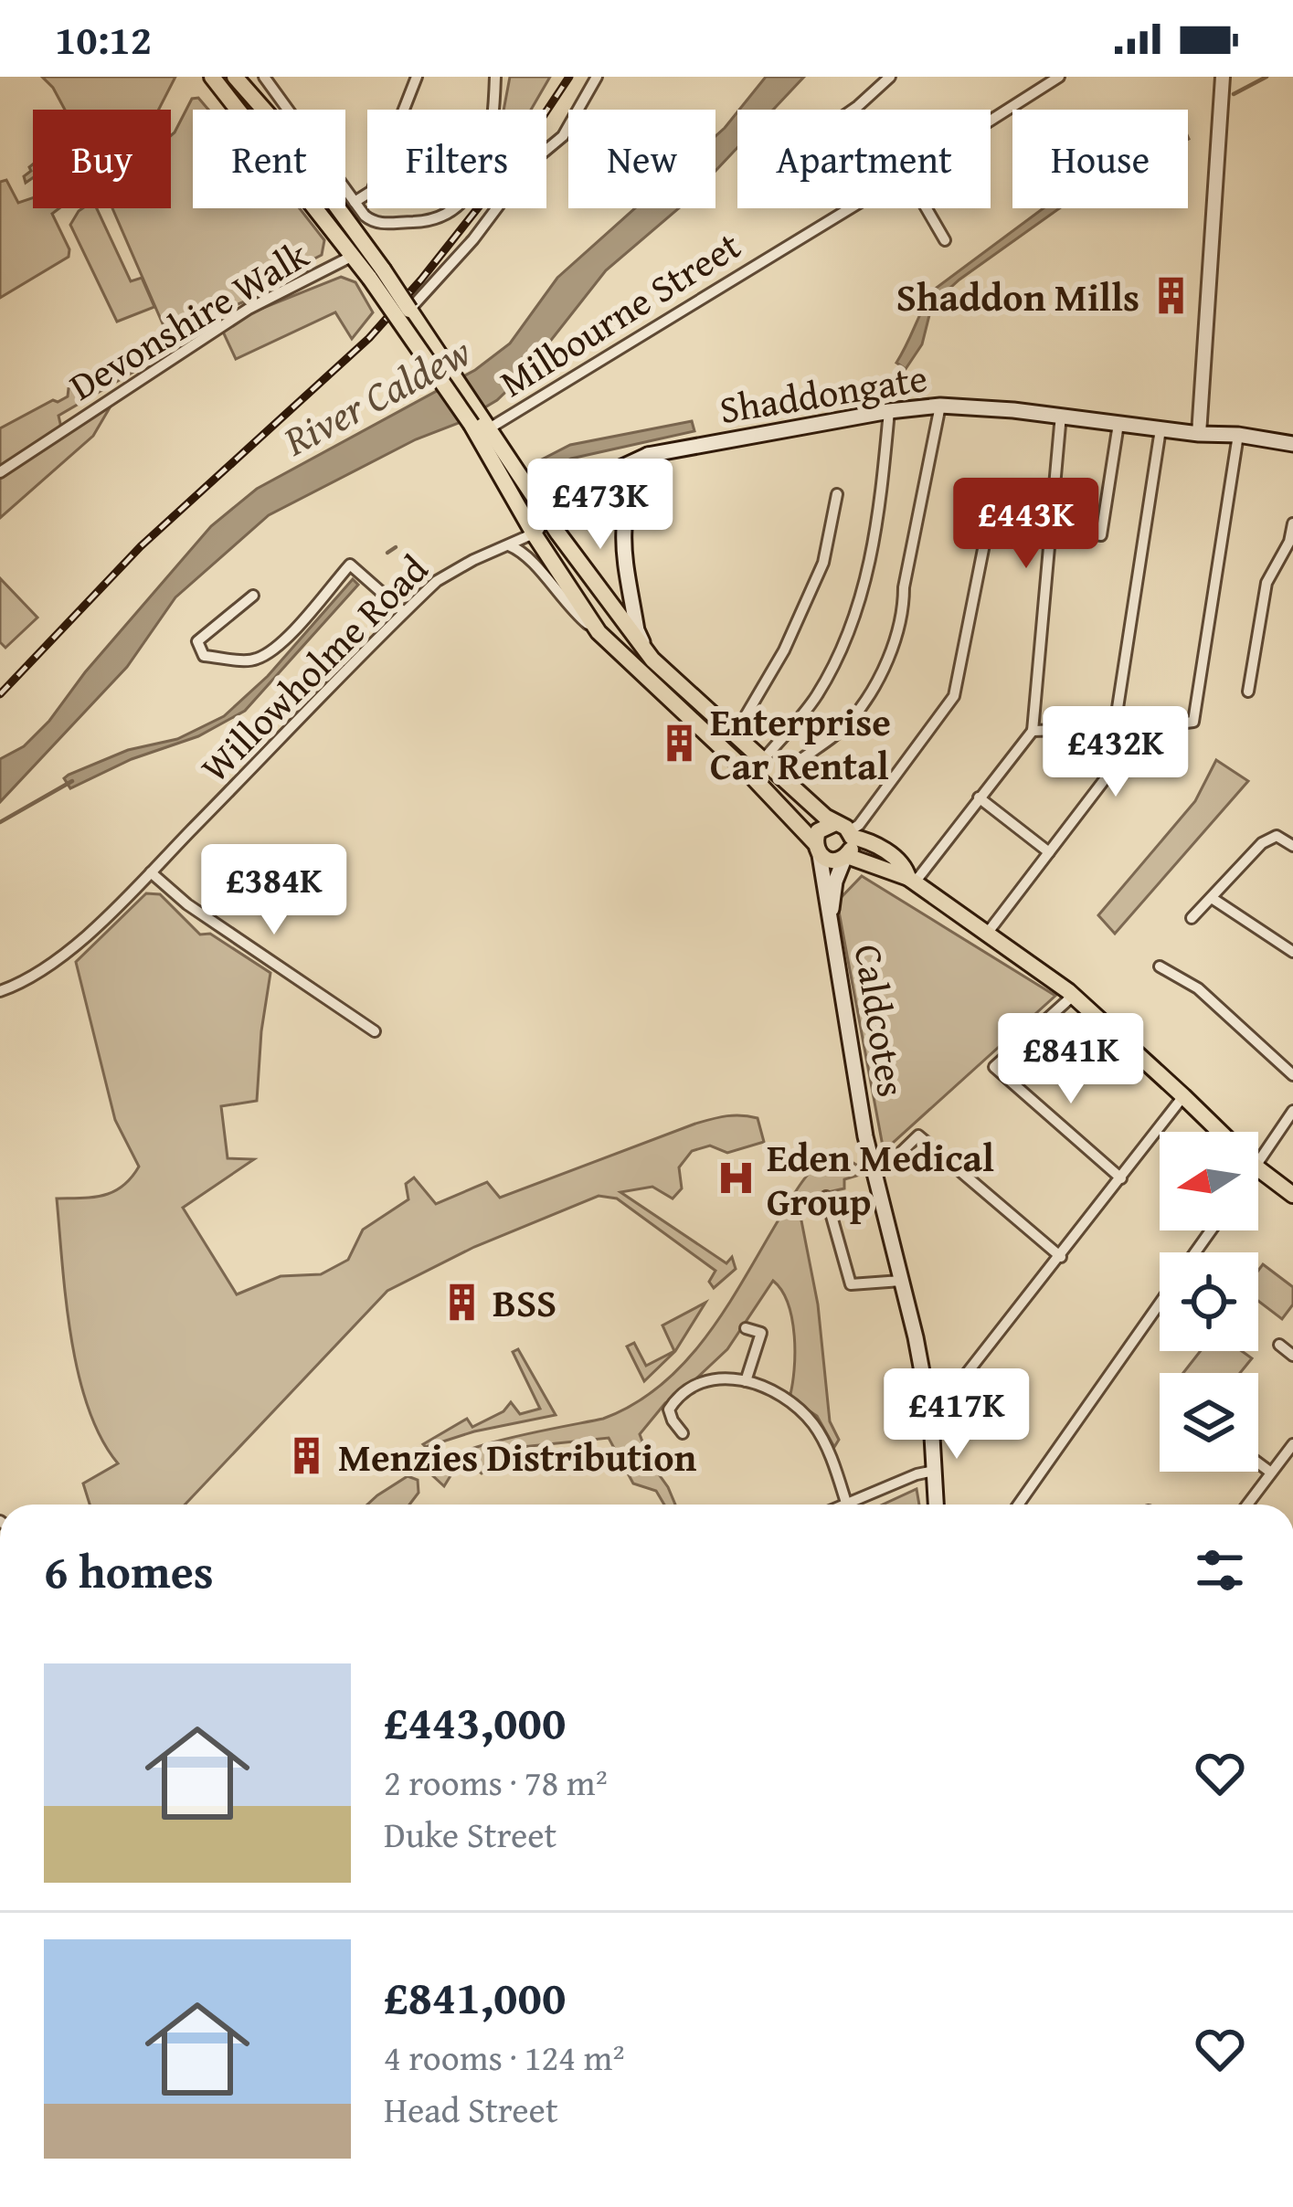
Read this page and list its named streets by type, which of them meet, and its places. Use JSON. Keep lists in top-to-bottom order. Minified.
{"streets":{"main road":["Shaddongate","Caldcotes"],"street":["Milbourne Street","Devonshire Walk","Willowholme Road"]},"water":["River Caldew"],"places":{"building":["Shaddon Mills","Enterprise Car Rental","BSS","Menzies Distribution"],"hospital":["Eden Medical Group"]},"north":"left","page":{"status":"10:12","chip":["Buy","Rent","Filters","New","Apartment","House"],"price":["£473K","£443K","£432K","£384K","£841K","£417K"],"heading":"6 homes","list":[{"name":"£443,000","note":"2 rooms · 78 m² · Duke Street"},{"name":"£841,000","note":"4 rooms · 124 m² · Head Street"}]}}
